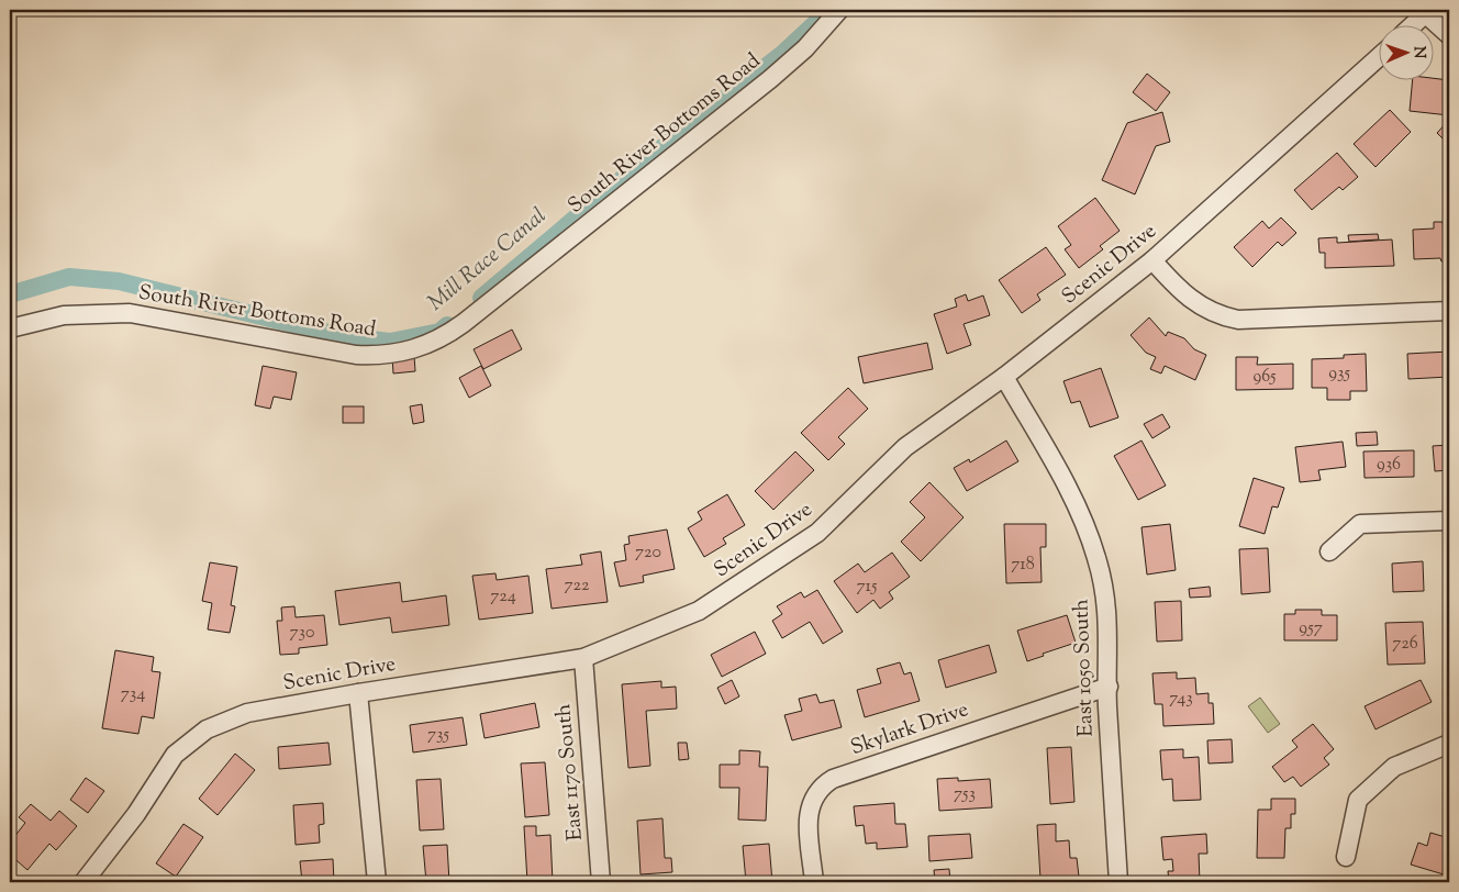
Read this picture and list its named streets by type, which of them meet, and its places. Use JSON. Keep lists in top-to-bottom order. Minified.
{"streets":{"street":["South River Bottoms Road","Scenic Drive","East 1050 South","Skylark Drive","East 1170 South"]},"crossings":[["Scenic Drive","East 1050 South"],["Scenic Drive","East 1170 South"],["East 1050 South","Skylark Drive"]],"water":["Mill Race Canal"],"house_numbers":["935","965","936","720","718","722","715","724","957","730","726","734","743","735","753"],"north":"right"}
